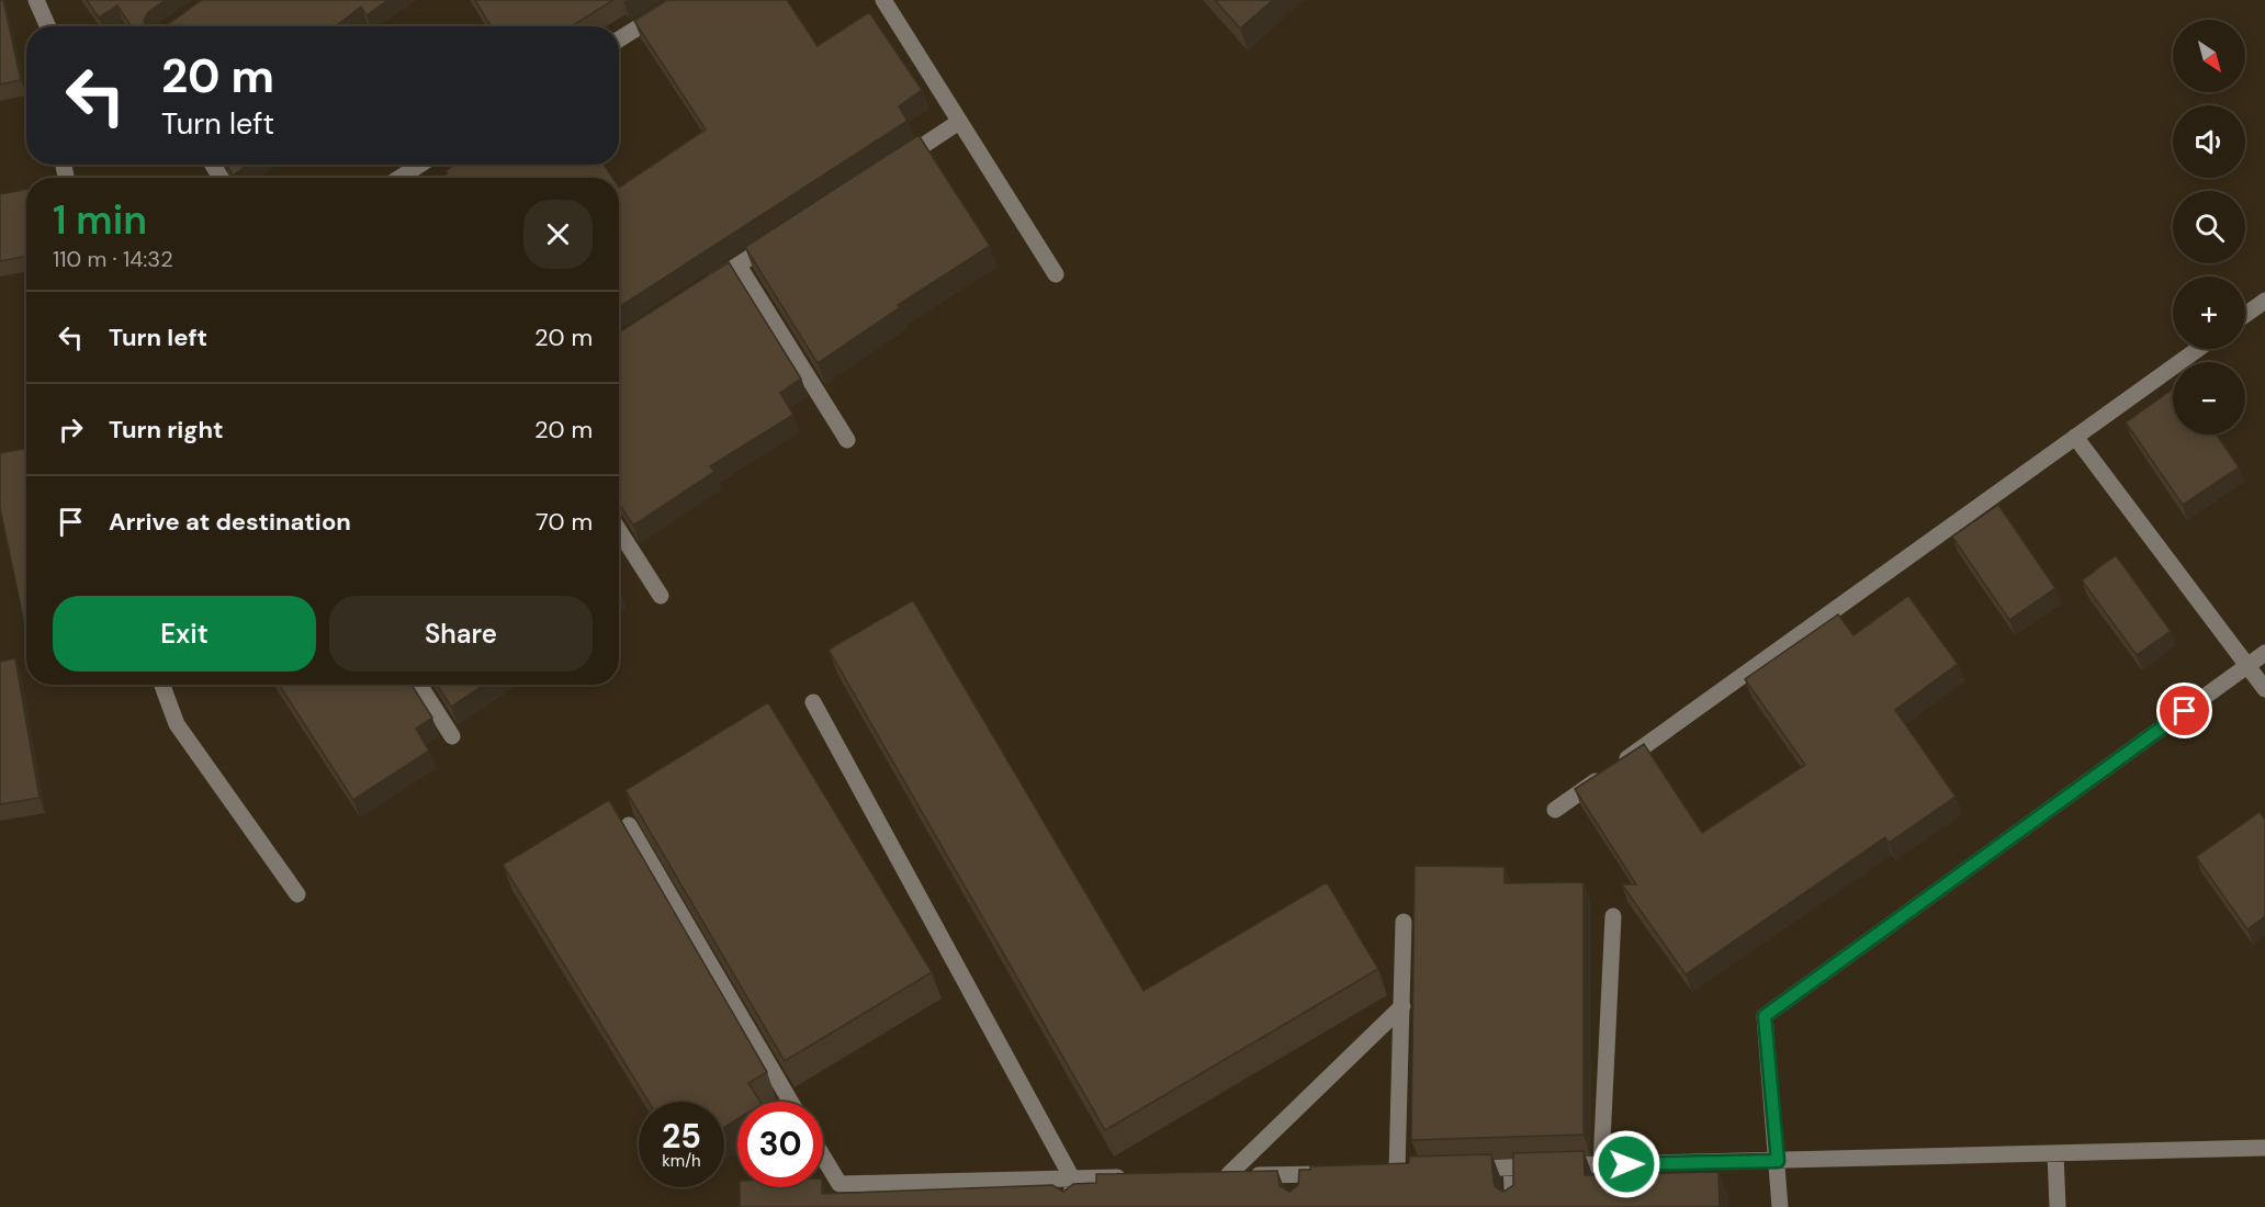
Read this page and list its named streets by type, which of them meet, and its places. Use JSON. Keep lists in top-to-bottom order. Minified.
{"north":"bottom right","page":{"map_buttons":["+","−"],"turn":["20 m","Turn left"],"heading":["1 min","110 m · 14:32"],"list":[{"name":"Turn left","value":"20 m"},{"name":"Turn right","value":"20 m"},{"name":"Arrive at destination","value":"70 m"}],"buttons":["Exit","Share"],"speed":"25 km/h","limit":"30"}}
